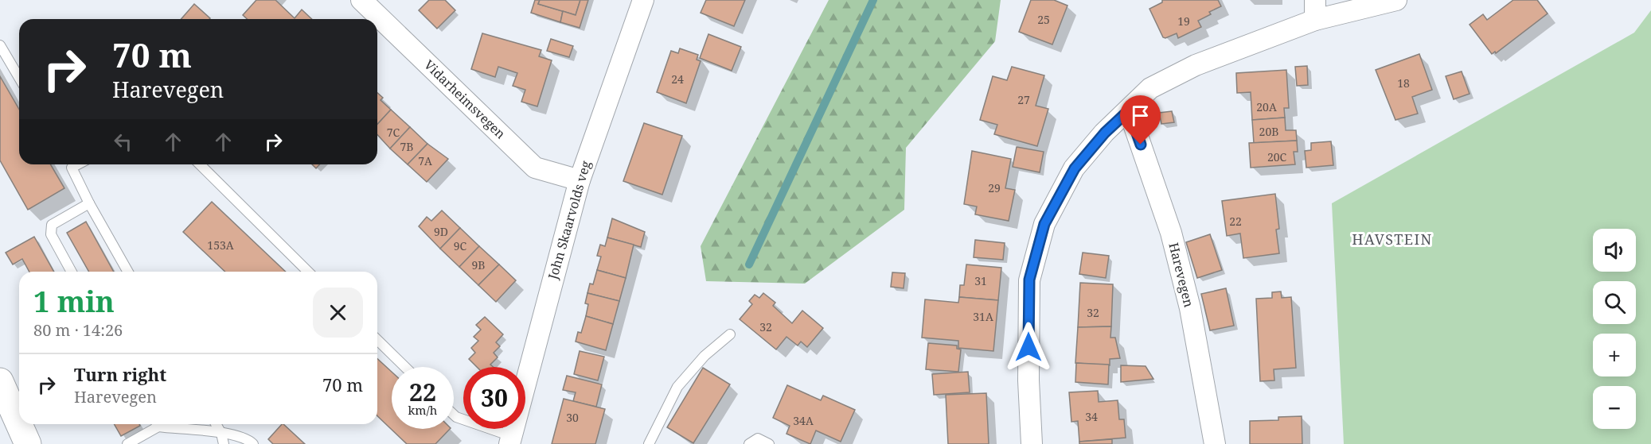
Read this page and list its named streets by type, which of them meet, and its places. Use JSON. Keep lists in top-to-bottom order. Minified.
{"streets":{"street":["Vidarheimsvegen","John Skaarvolds veg","Harevegen"]},"crossings":[["Vidarheimsvegen","John Skaarvolds veg"]],"districts":["HAVSTEIN"],"house_numbers":["25","19","24","18","27","20A","20B","7C","7B","20C","7A","29","22","9D","153A","9C","9B","31","32","31A","32","34","30","34A"],"page":{"turn":["70 m","Harevegen"],"map_buttons":["+","−"],"heading":["1 min","80 m · 14:26"],"list":[{"name":"Turn right","note":"Harevegen","value":"70 m"}],"speed":"22 km/h","limit":"30"}}
